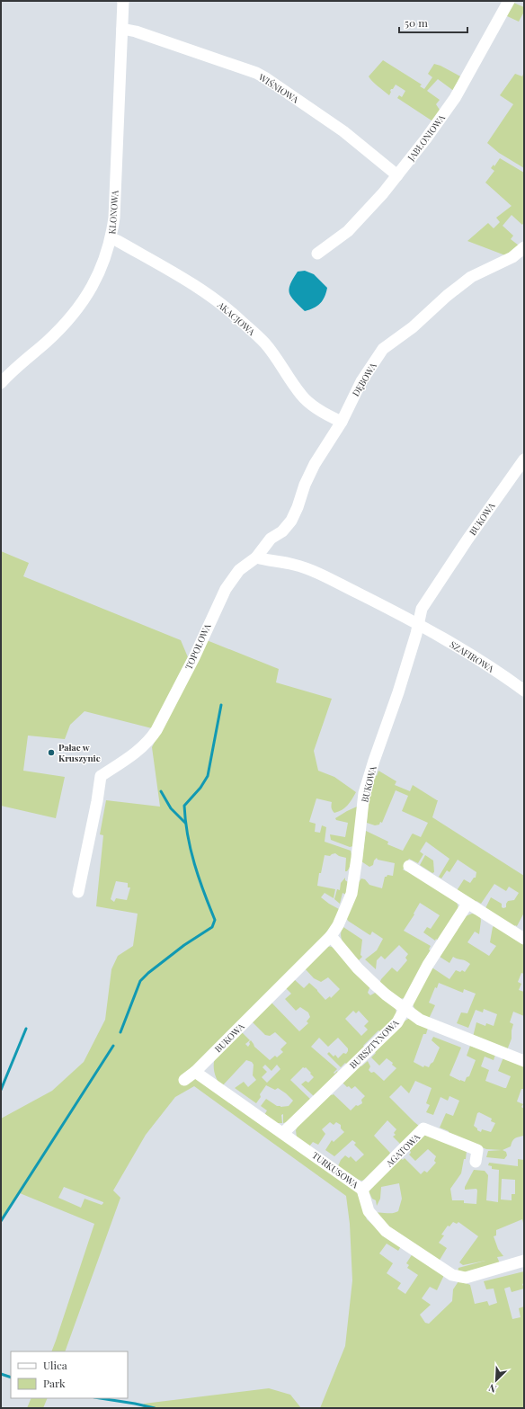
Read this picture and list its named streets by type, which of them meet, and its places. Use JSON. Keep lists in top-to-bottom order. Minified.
{"streets":{"street":["WIŚNIOWA","JABŁONIOWA","KLONOWA","AKACJOWA","DĘBOWA","BUKOWA","TOPOLOWA","SZAFIROWA","BURSZTYNOWA","AGATOWA","TURKUSOWA"]},"crossings":[["WIŚNIOWA","JABŁONIOWA"],["WIŚNIOWA","KLONOWA"],["KLONOWA","AKACJOWA"],["AKACJOWA","DĘBOWA"],["DĘBOWA","TOPOLOWA"],["BUKOWA","SZAFIROWA"],["BUKOWA","TURKUSOWA"],["BURSZTYNOWA","TURKUSOWA"],["AGATOWA","TURKUSOWA"]],"places":["Pałac w Kruszynie"],"legend":["Ulica","Park"],"scale_bar":"50 m","north":"bottom left"}
